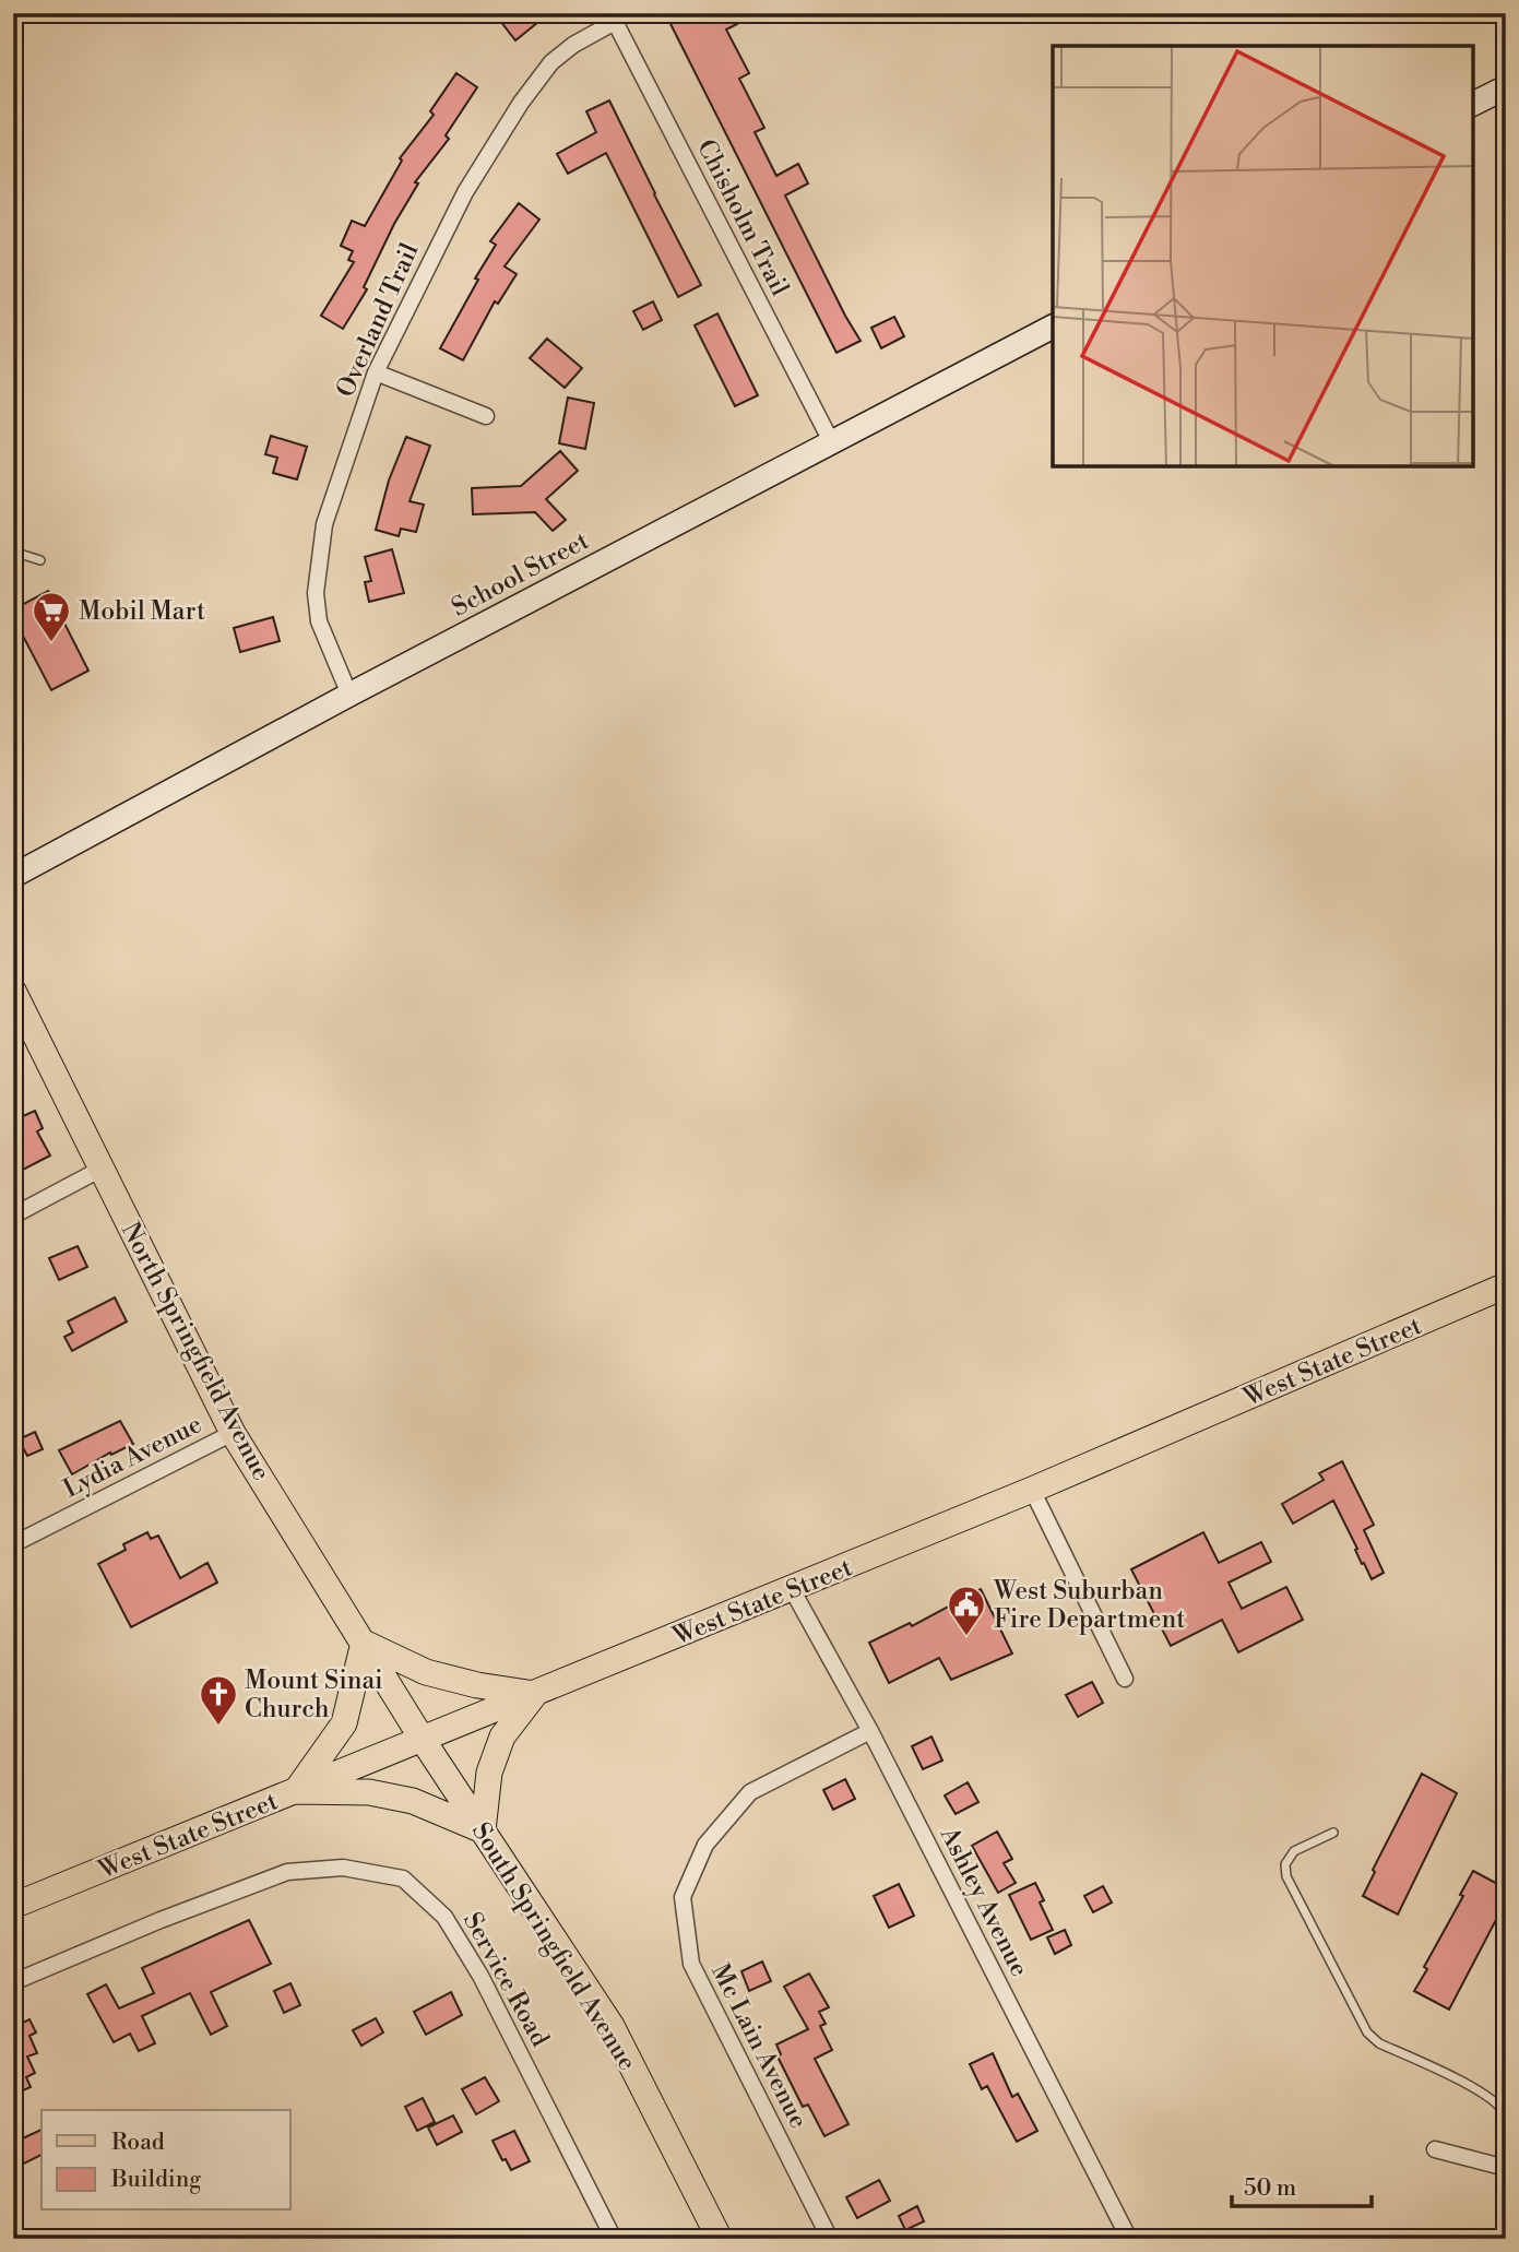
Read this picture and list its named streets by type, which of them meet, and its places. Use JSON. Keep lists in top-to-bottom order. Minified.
{"streets":{"main road":["School Street","North Springfield Avenue","West State Street","South Springfield Avenue"],"street":["Chisholm Trail","Overland Trail","Lydia Avenue","Ashley Avenue","Service Road","Mc Lain Avenue"]},"crossings":[["Chisholm Trail","Overland Trail"],["Chisholm Trail","School Street"],["Overland Trail","School Street"],["North Springfield Avenue","West State Street"],["North Springfield Avenue","Lydia Avenue"],["North Springfield Avenue","South Springfield Avenue"],["West State Street","Ashley Avenue"],["West State Street","South Springfield Avenue"],["Ashley Avenue","Mc Lain Avenue"]],"places":{"supermarket":["Mobil Mart"],"public building":["West Suburban Fire Department"],"church":["Mount Sinai Church"]},"legend":["Road","Building"],"scale_bar":"50 m"}
